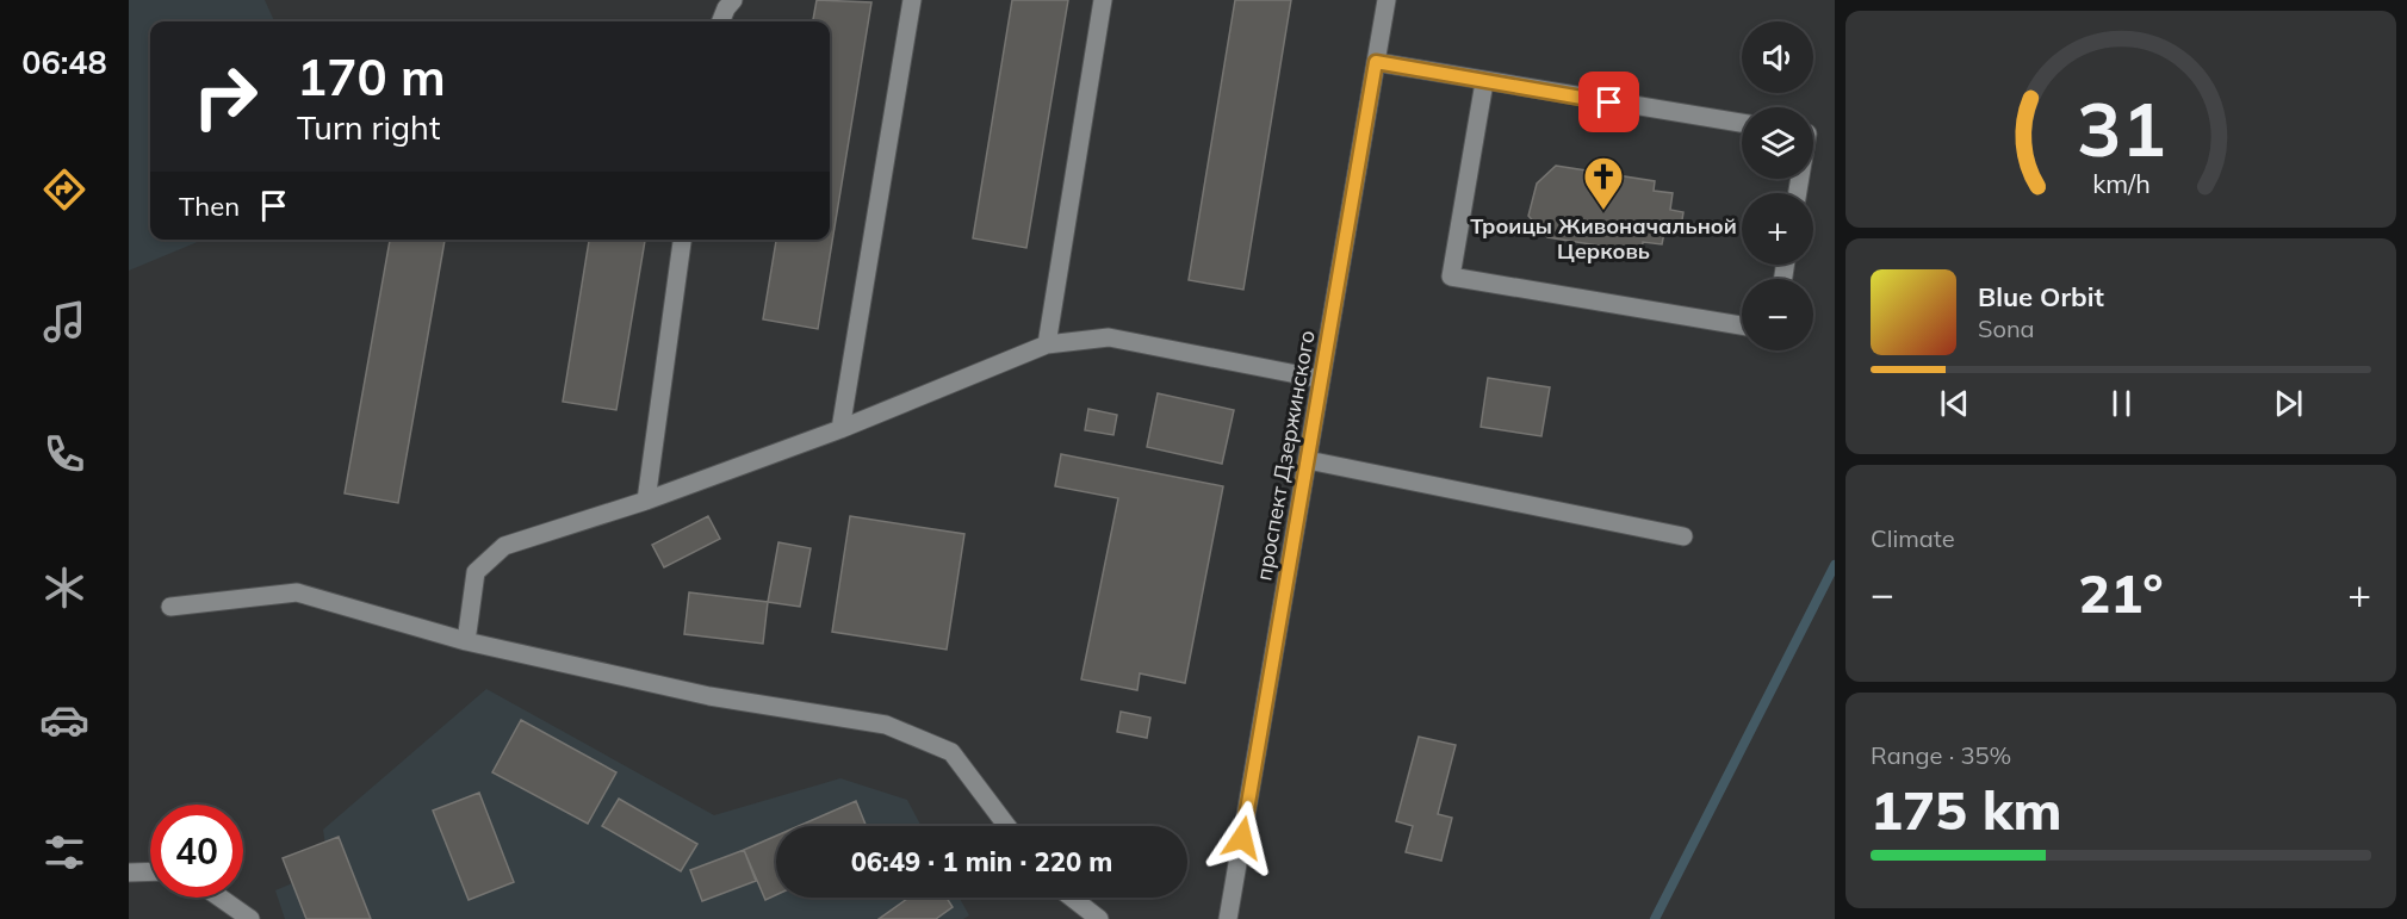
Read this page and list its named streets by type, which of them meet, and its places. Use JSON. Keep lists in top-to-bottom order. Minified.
{"streets":{"street":["проспект Дзержинского"]},"places":{"church":["Троицы Живоначальной Церковь"]},"page":{"tabs":"06:48","map_buttons":["+","−"],"turn":["170 m","Turn right"],"then":"Then","song":["Blue Orbit","Sona"],"tile":["Climate",["Range · 35%","175 km"]],"heat":["−","21°","+"],"limit":"40","trip":"06:49 · 1 min · 220 m","gauge":["31","km/h"]}}
